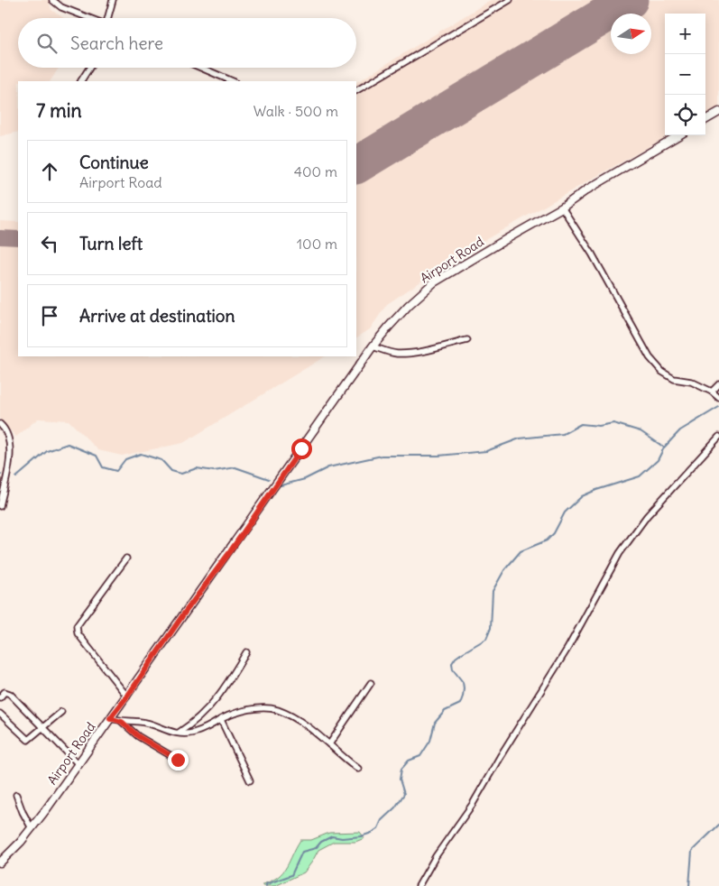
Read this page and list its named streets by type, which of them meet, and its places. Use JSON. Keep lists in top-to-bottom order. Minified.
{"streets":{"street":["Airport Road"]},"north":"right","page":{"map_buttons":["+","−"],"search":"Search here","heading":["7 min","Walk · 500 m"],"list":[["Continue","Airport Road","400 m"],["Turn left","100 m"],"Arrive at destination"]}}
